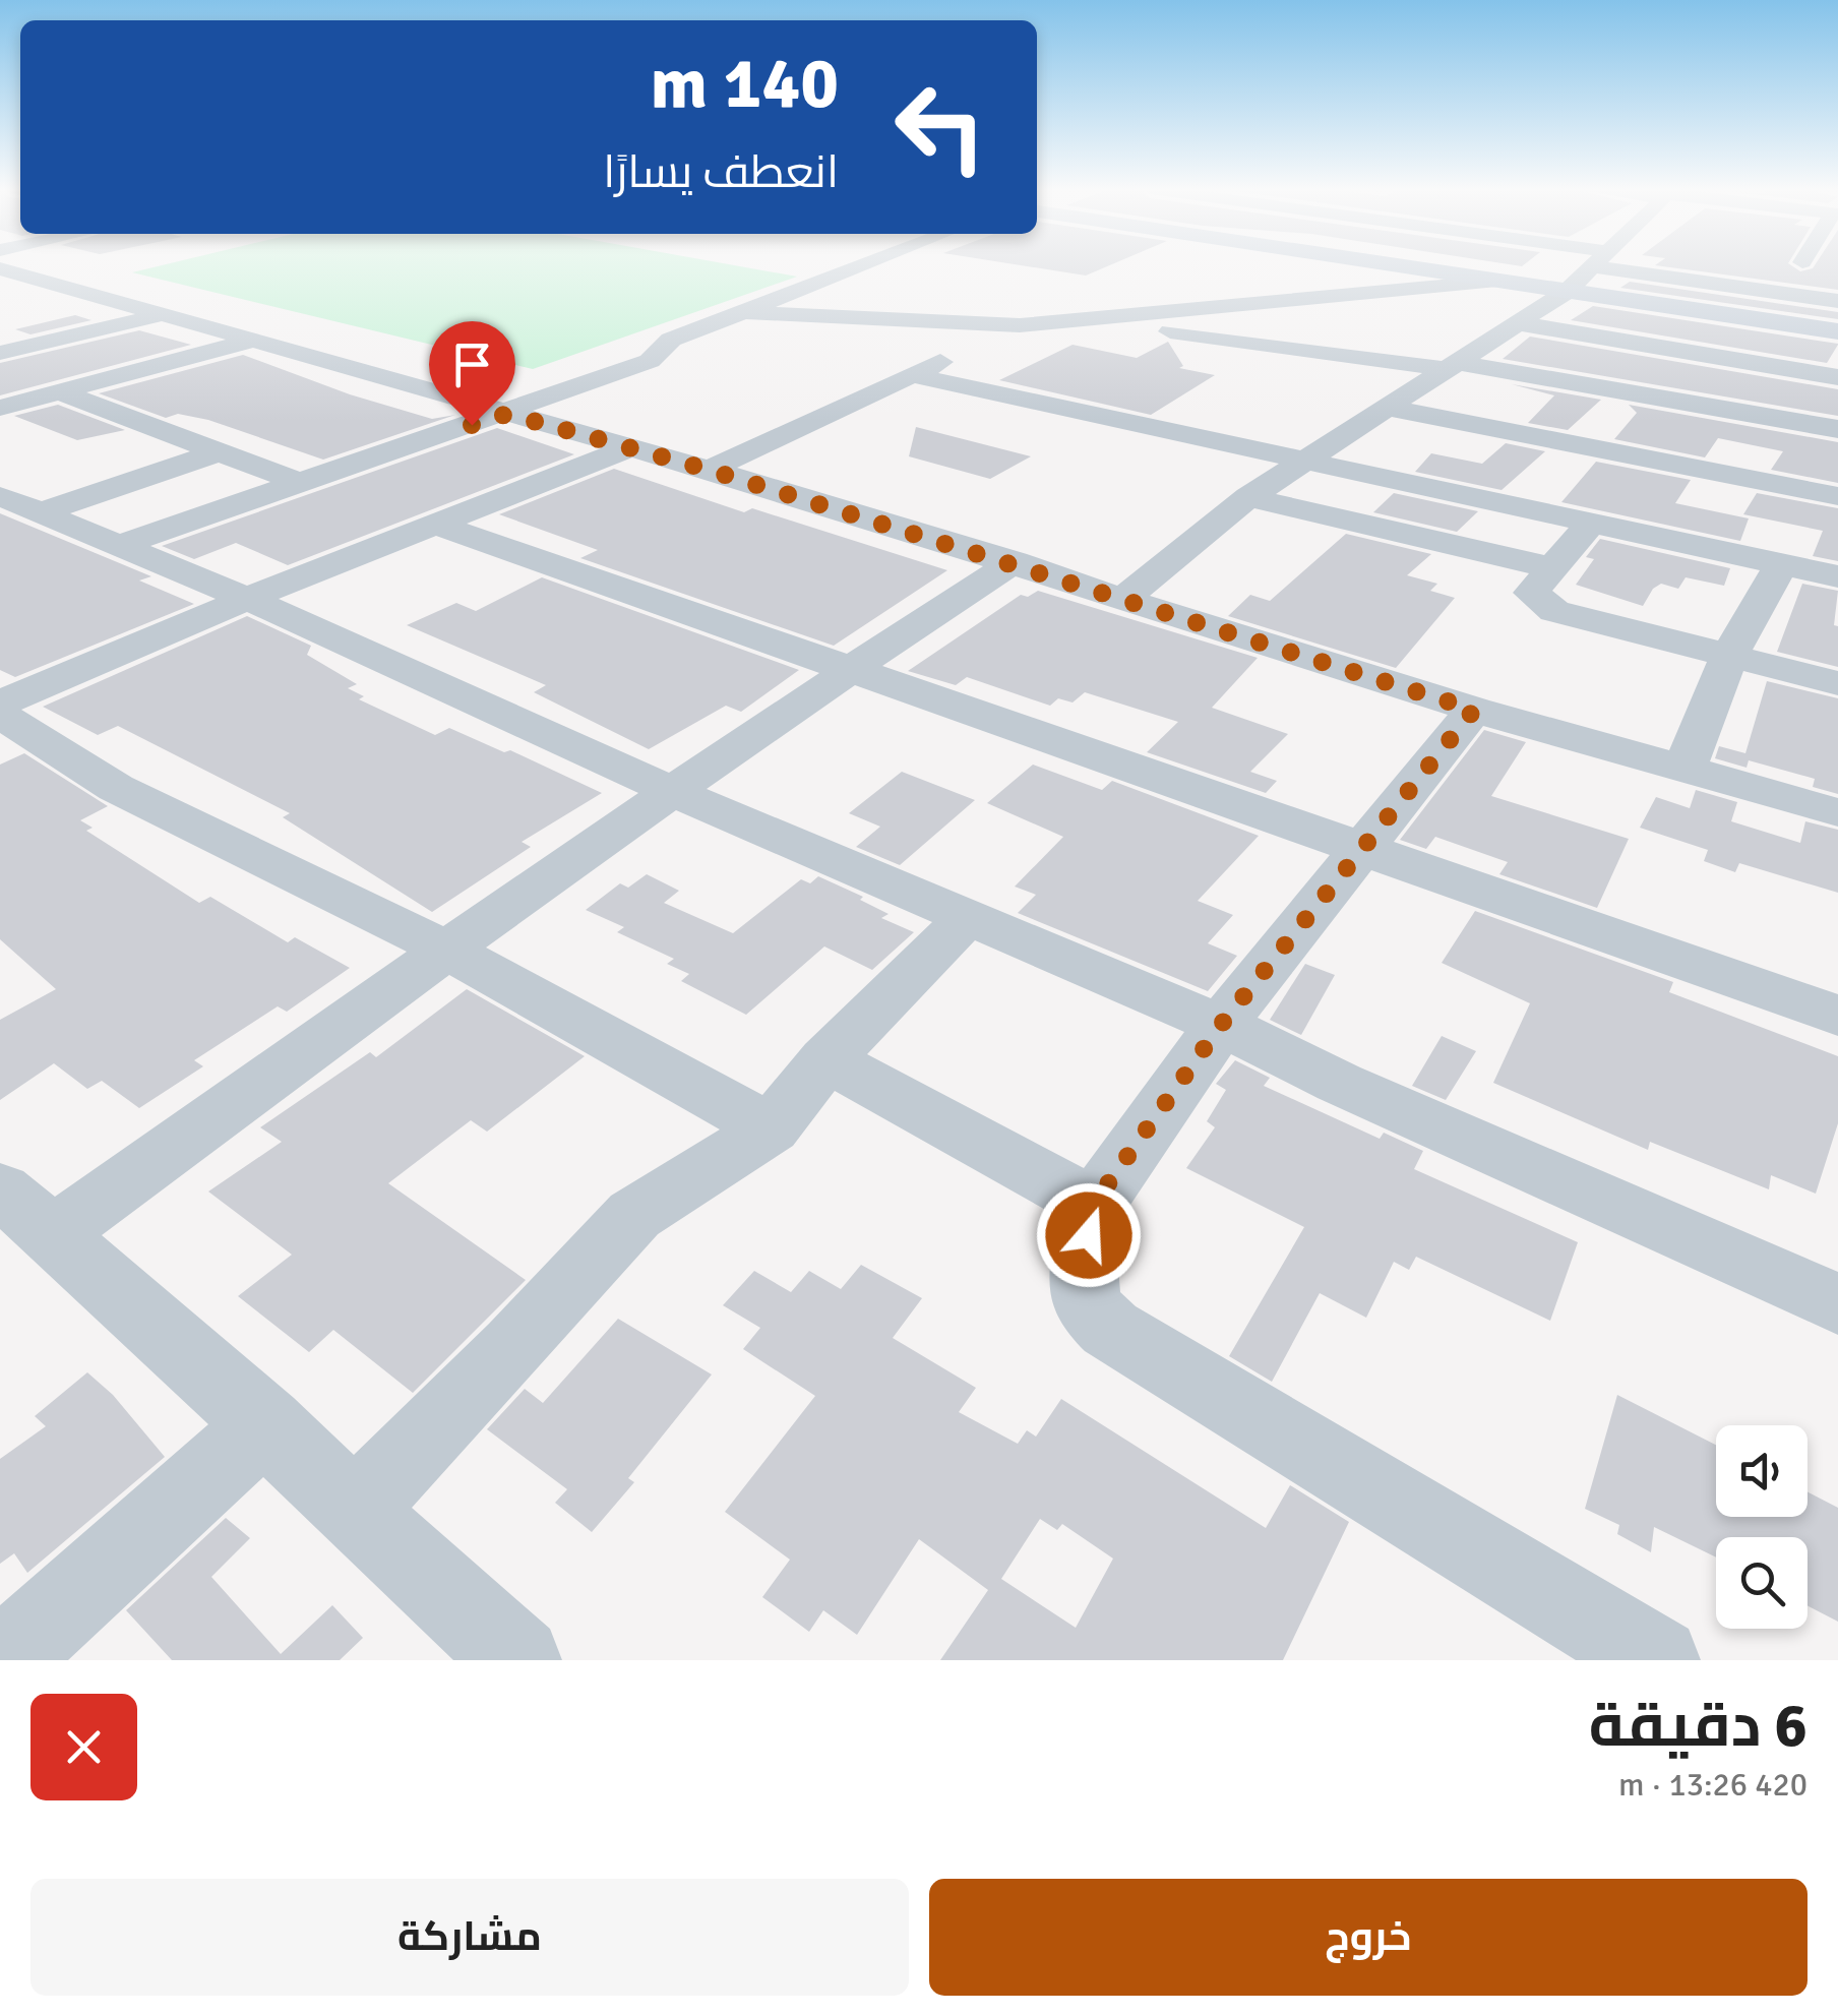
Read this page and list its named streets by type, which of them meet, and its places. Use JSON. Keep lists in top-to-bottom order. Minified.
{"page":{"turn":["140 m","انعطف يسارًا"],"heading":["6 دقيقة","420 m · 13:26"],"buttons":["خروج","مشاركة"]}}
